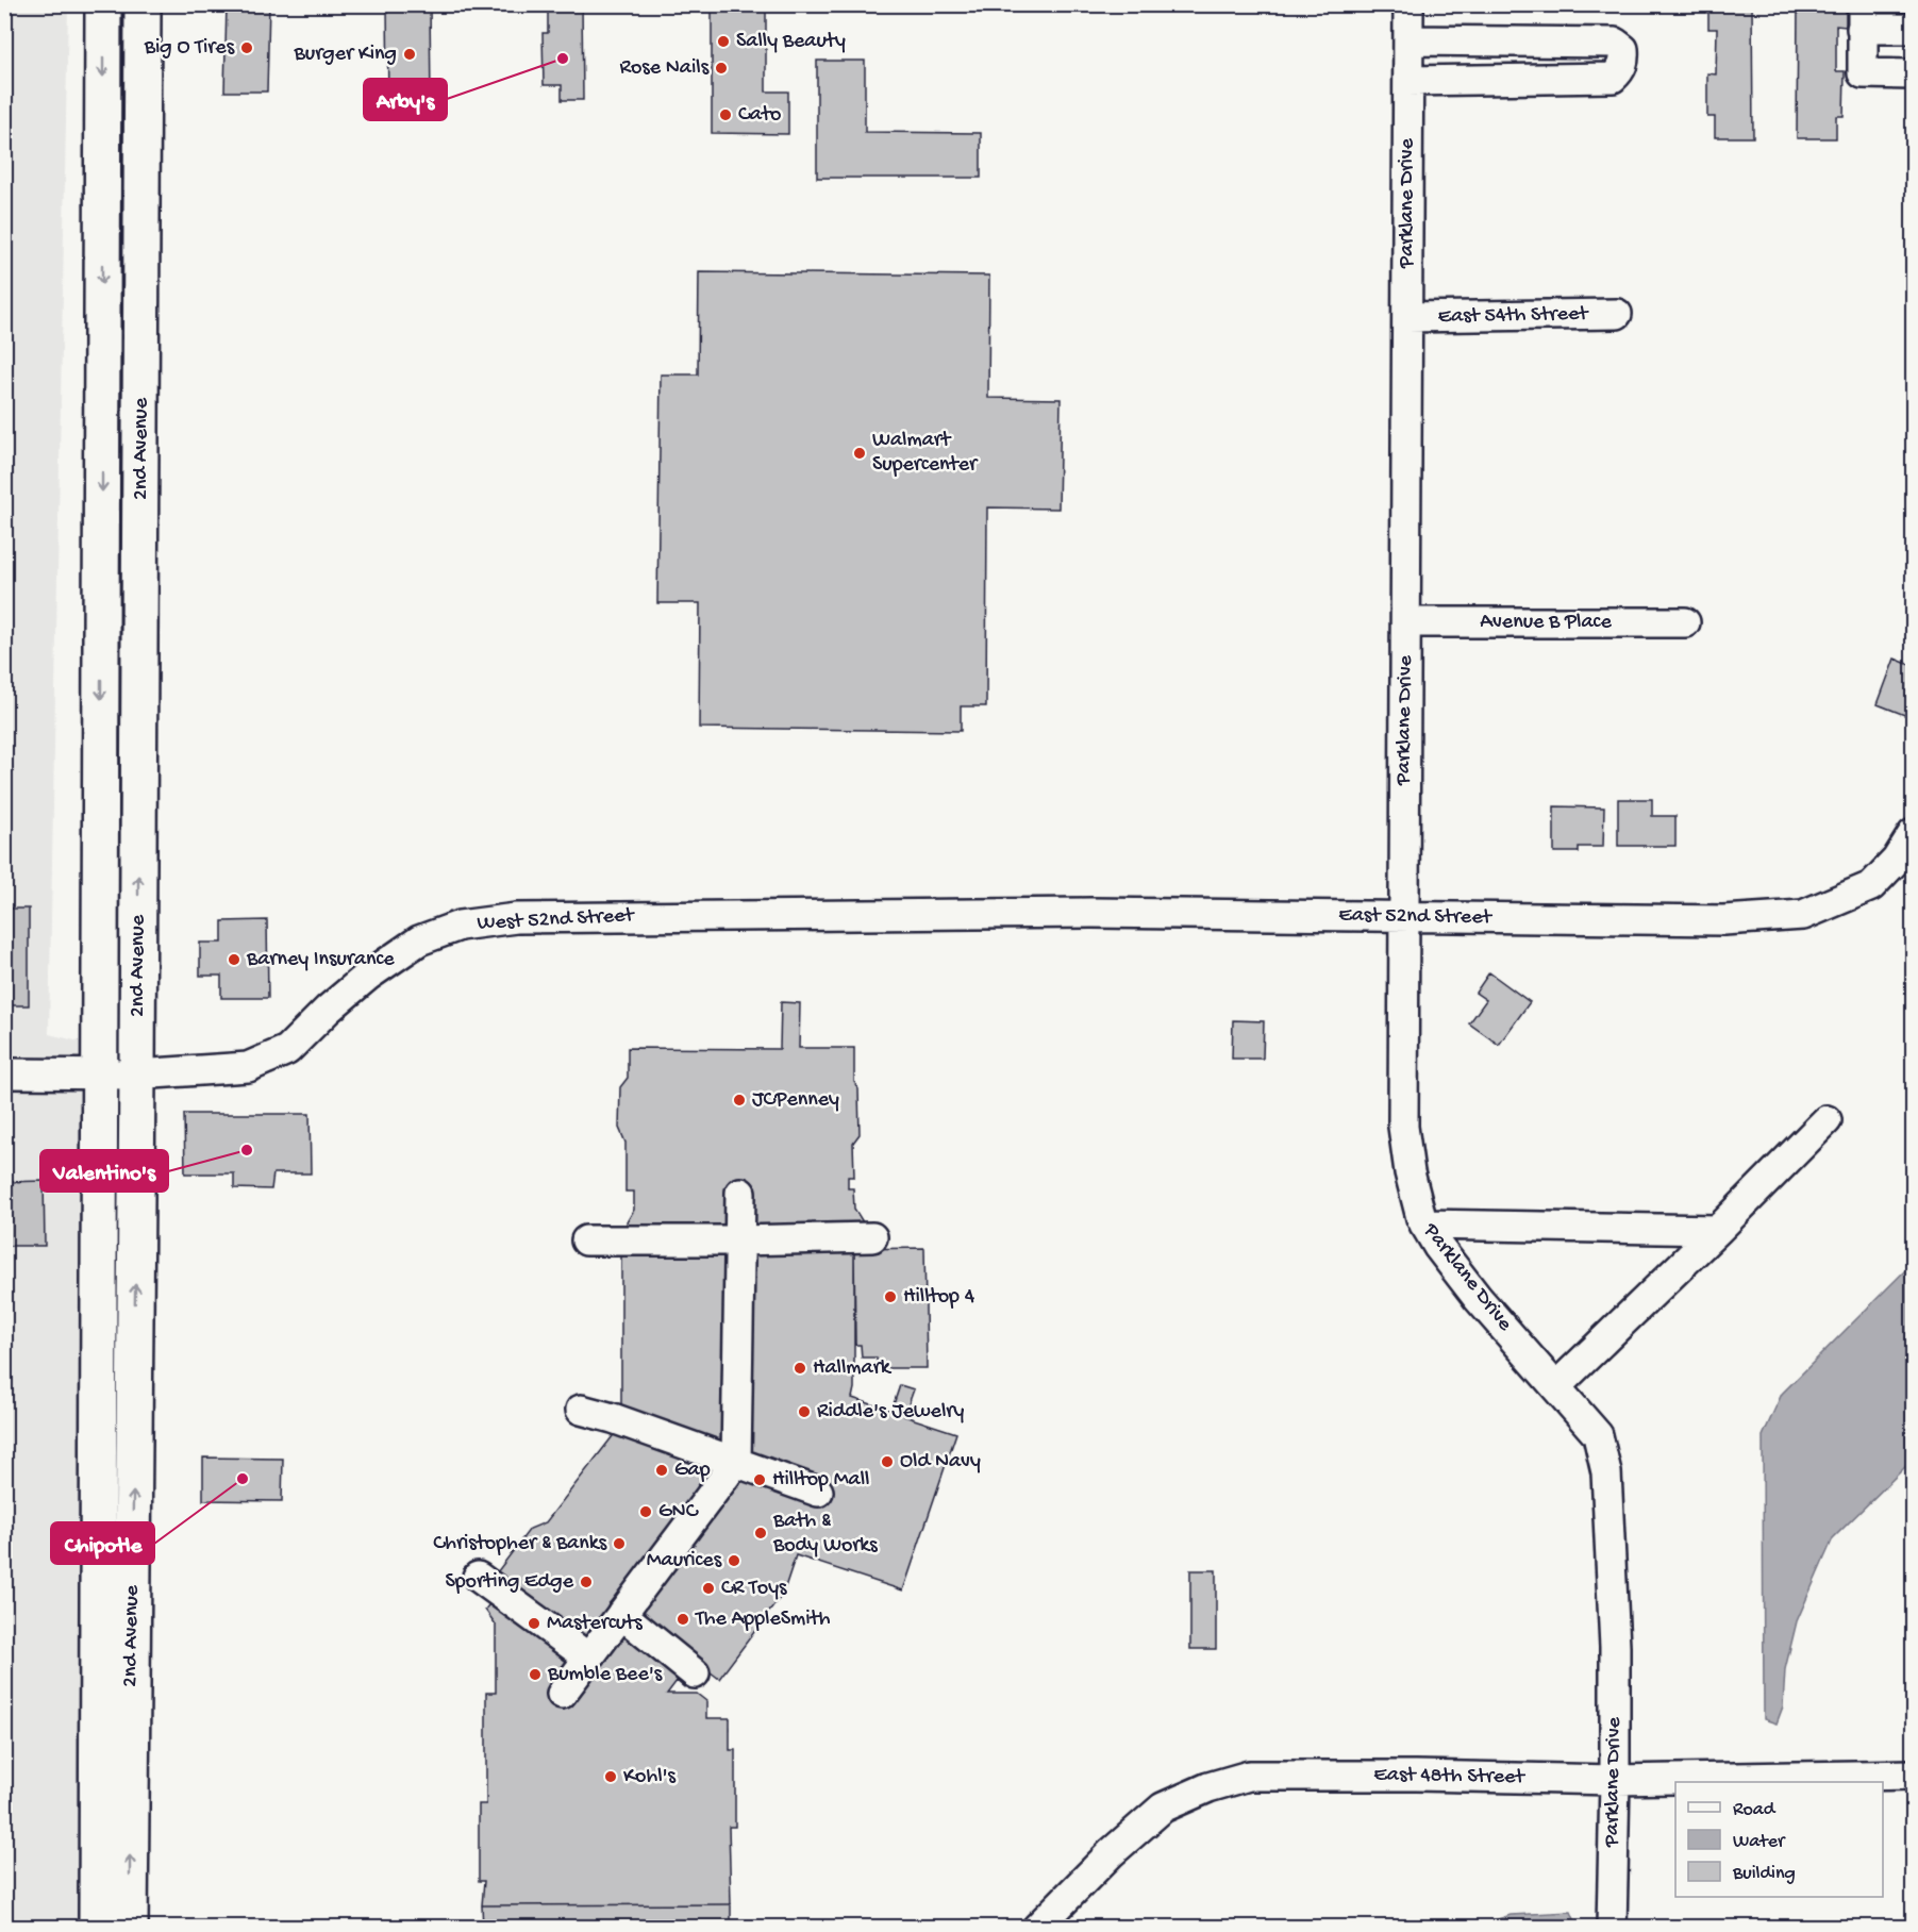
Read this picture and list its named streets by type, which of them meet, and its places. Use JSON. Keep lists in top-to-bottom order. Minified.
{"streets":{"main road":["2nd Avenue"],"street":["Parklane Drive","East 54th Street","Avenue B Place","East 52nd Street","West 52nd Street","East 48th Street"]},"crossings":[["Parklane Drive","East 54th Street"],["Parklane Drive","Avenue B Place"],["Parklane Drive","East 52nd Street"],["Parklane Drive","East 48th Street"],["2nd Avenue","West 52nd Street"],["East 52nd Street","West 52nd Street"]],"places":["Sally Beauty","Big O Tires","Burger King","Arby's","Rose Nails","Cato","Walmart Supercenter","Barney Insurance","JCPenney","Valentino's","Hilltop 4","Hallmark","Riddle's Jewelry","Old Navy","Gap","Chipotle","Hilltop Mall","GNC","Bath & Body Works","Christopher & Banks","Maurices","Sporting Edge","CR Toys","The AppleSmith","Mastercuts","Bumble Bee's","Kohl's"],"legend":["Road","Water","Building"]}
